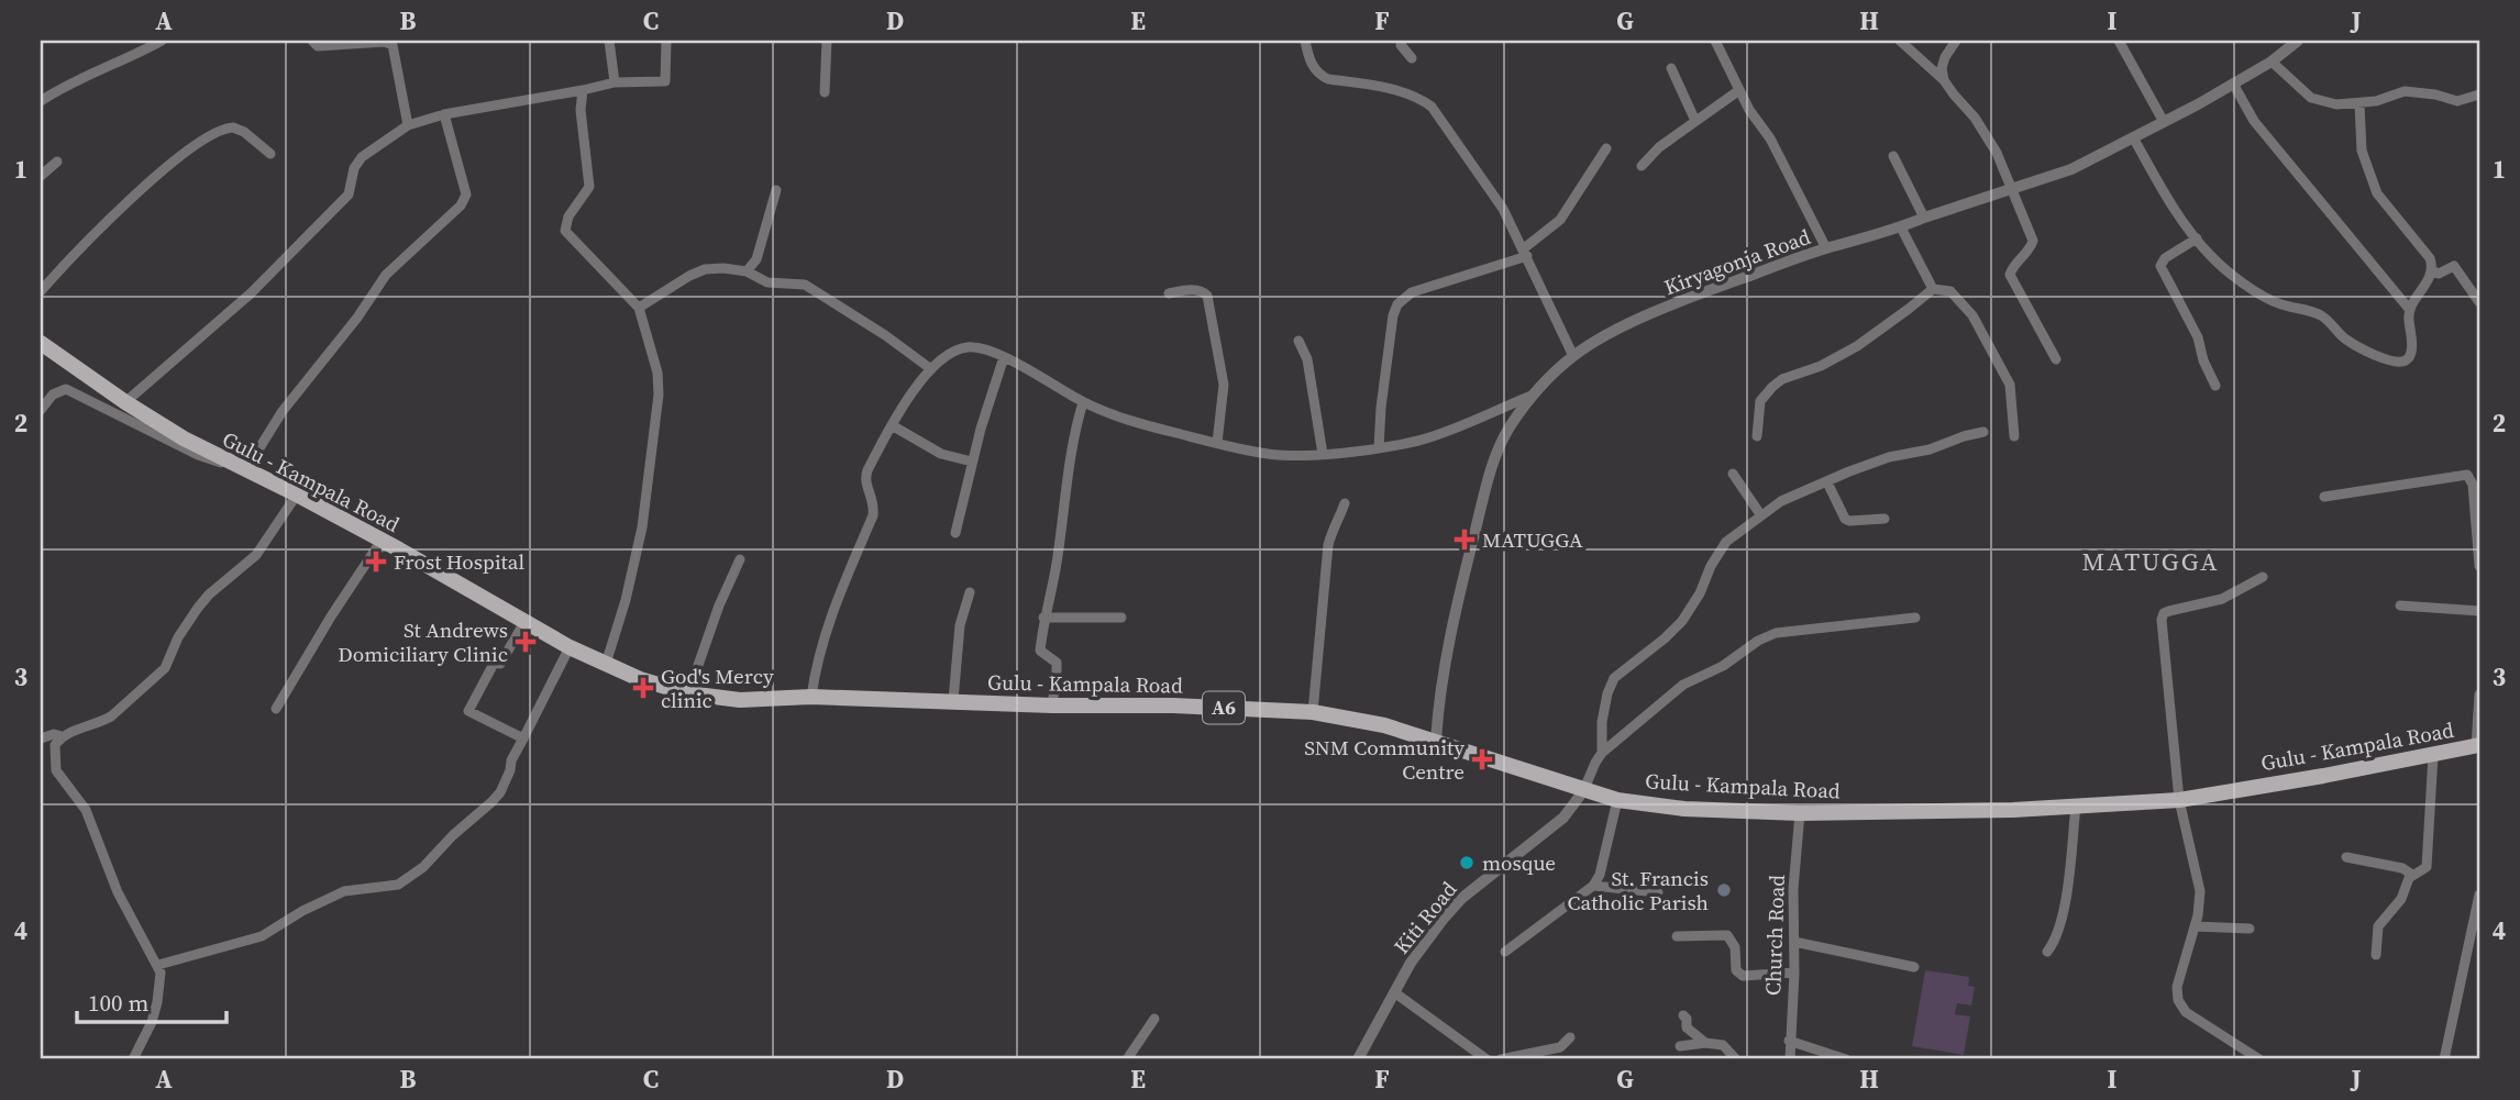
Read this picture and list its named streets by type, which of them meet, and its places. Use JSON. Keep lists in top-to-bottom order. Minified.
{"streets":{"main road":["Gulu - Kampala Road","A6"],"street":["Kiryagonja Road","Kiti Road","Church Road"]},"crossings":[["Kiryagonja Road","Gulu - Kampala Road"],["Gulu - Kampala Road","Kiti Road"],["Gulu - Kampala Road","Church Road"]],"districts":["MATUGGA"],"places":{"health":["MATUGGA","Frost Hospital","St Andrews Domiciliary Clinic","God's Mercy clinic","SNM Community Centre"],"other":["mosque","St. Francis Catholic Parish"]},"scale_bar":"100 m","grid":{"columns":["A","B","C","D","E","F","G","H","I","J"],"rows":["1","2","3","4"]}}
